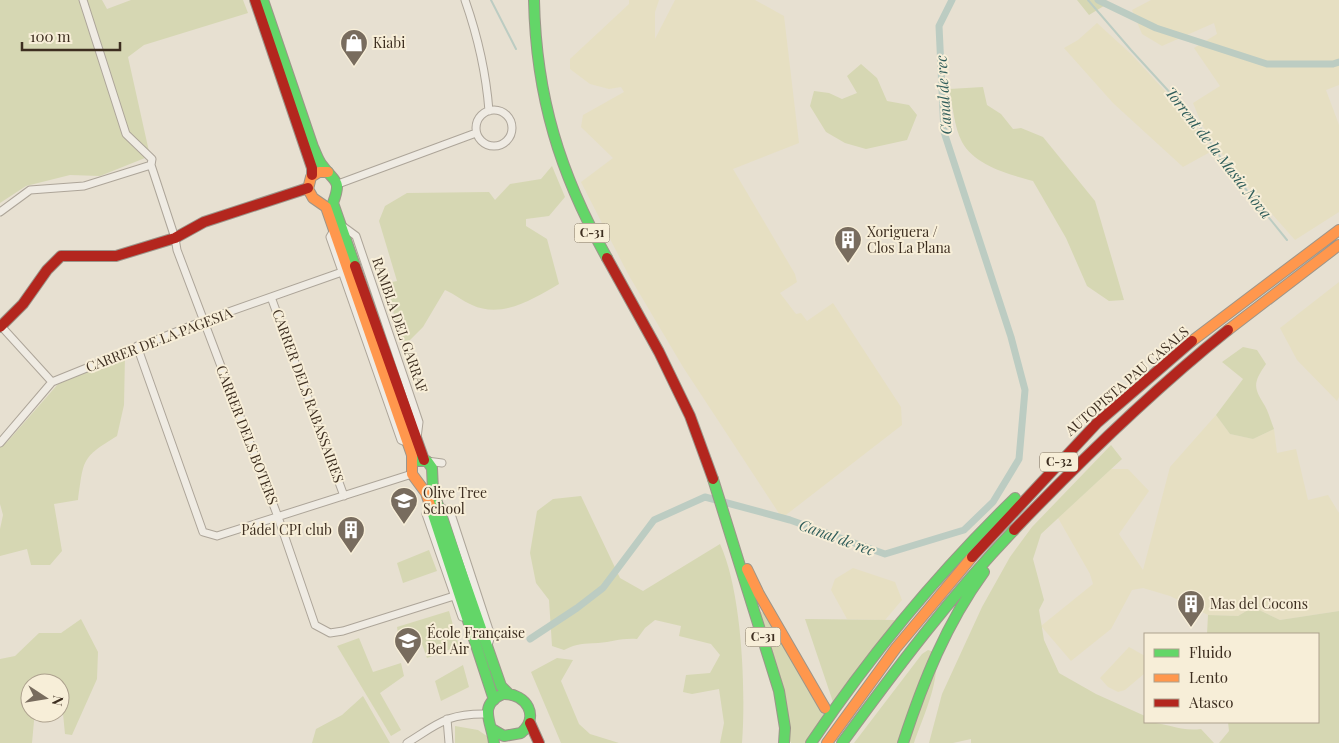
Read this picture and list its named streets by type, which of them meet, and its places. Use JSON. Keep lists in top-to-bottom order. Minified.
{"streets":{"main road":["C-31","RAMBLA DEL GARRAF","AUTOPISTA PAU CASALS","C-32"],"street":["CARRER DE LA PAGESIA","CARRER DELS RABASSAIRES","CARRER DELS BOTERS"]},"crossings":[["RAMBLA DEL GARRAF","CARRER DE LA PAGESIA"],["RAMBLA DEL GARRAF","CARRER DELS BOTERS"],["CARRER DE LA PAGESIA","CARRER DELS RABASSAIRES"],["CARRER DE LA PAGESIA","CARRER DELS BOTERS"]],"water":["Canal de rec","Torrent de la Masia Nova"],"places":{"shop":["Kiabi"],"building":["Xoriguera / Clos La Plana","Pádel CPI club","Mas del Cocons"],"school or university":["Olive Tree School","École Française Bel Air"]},"legend":["Fluido","Lento","Atasco"],"scale_bar":"100 m","north":"right"}
